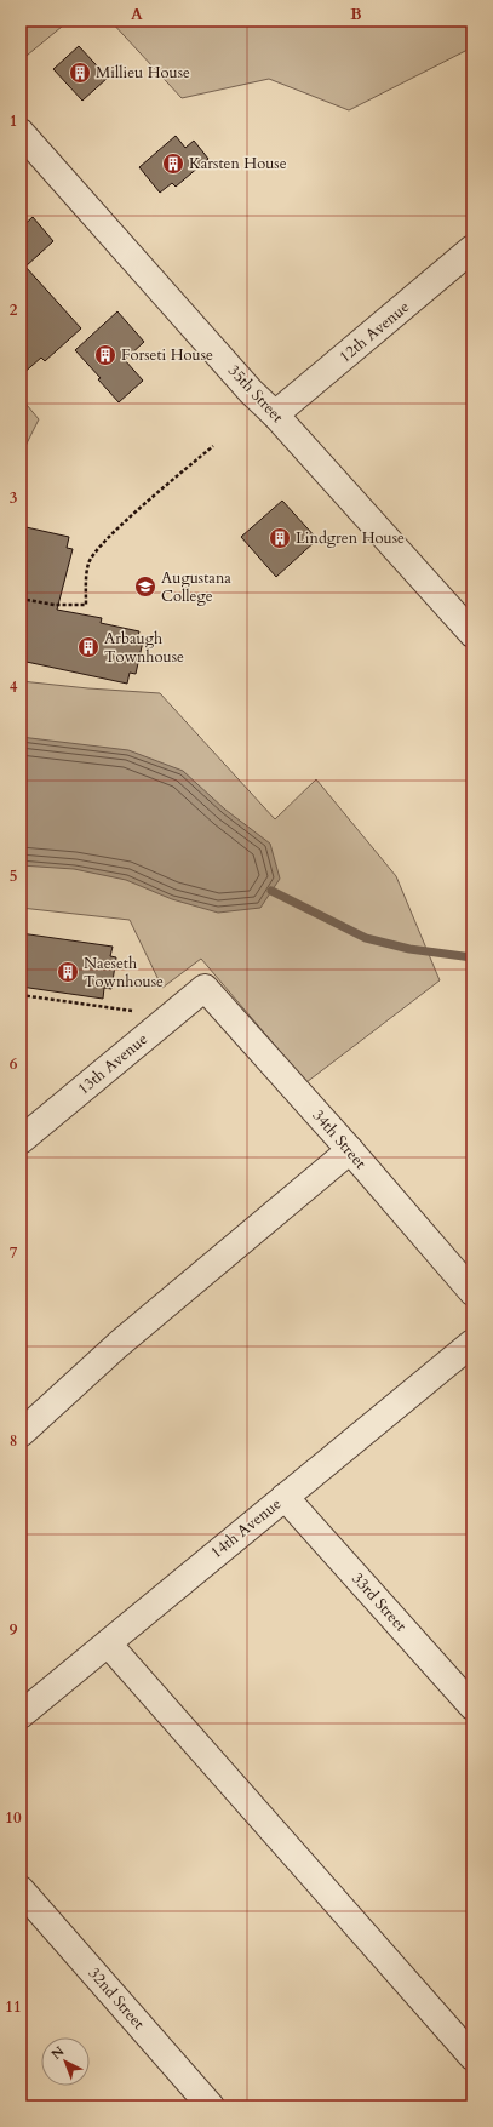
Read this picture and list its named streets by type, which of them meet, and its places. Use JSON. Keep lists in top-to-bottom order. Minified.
{"streets":{"street":["12th Avenue","35th Street","13th Avenue","34th Street","14th Avenue","33rd Street","32nd Street"]},"crossings":[["12th Avenue","35th Street"],["13th Avenue","34th Street"],["14th Avenue","33rd Street"]],"places":{"building":["Millieu House","Karsten House","Forseti House","Lindgren House","Arbaugh Townhouse","Naeseth Townhouse"],"school or university":["Augustana College"]},"north":"top left","grid":{"columns":["A","B"],"rows":["1","2","3","4","5","6","7","8","9","10","11"]}}
